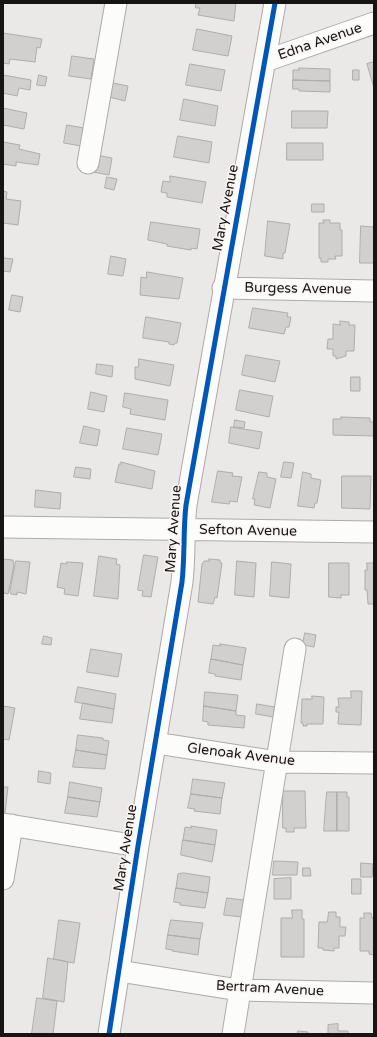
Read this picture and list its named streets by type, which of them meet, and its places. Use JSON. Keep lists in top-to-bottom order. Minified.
{"streets":{"street":["Edna Avenue","Mary Avenue","Burgess Avenue","Sefton Avenue","Glenoak Avenue","Bertram Avenue"]},"crossings":[["Edna Avenue","Mary Avenue"],["Mary Avenue","Burgess Avenue"],["Mary Avenue","Sefton Avenue"],["Mary Avenue","Glenoak Avenue"],["Mary Avenue","Bertram Avenue"]]}
